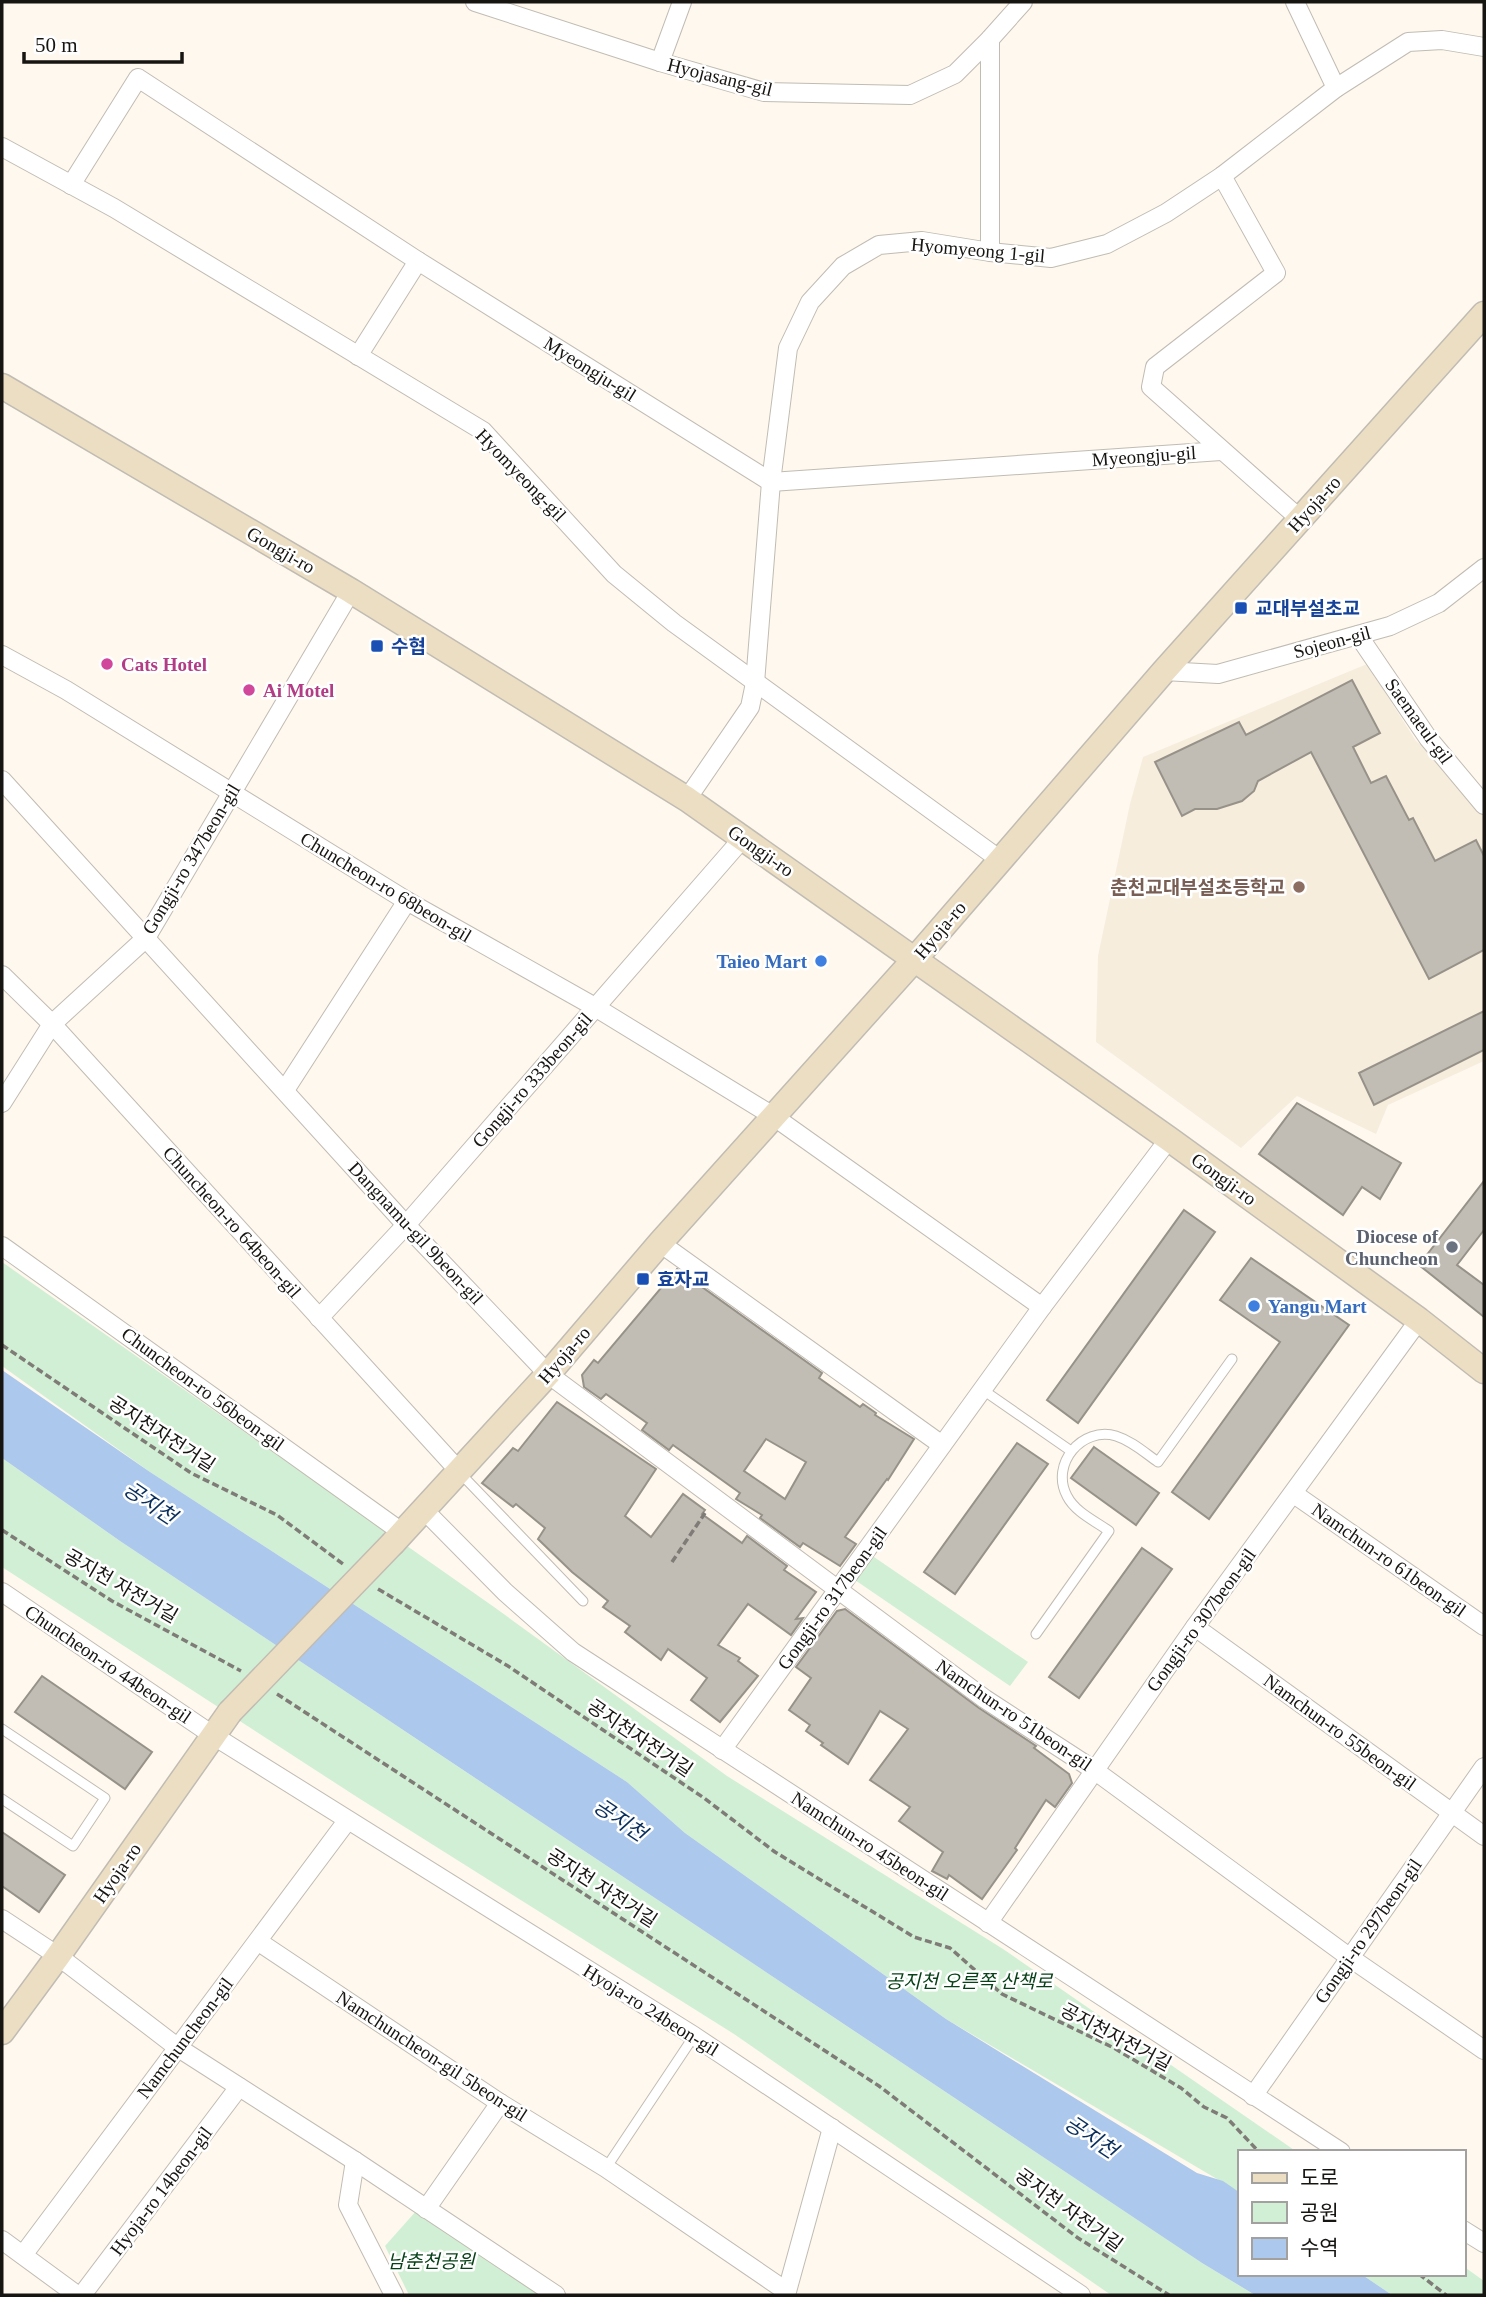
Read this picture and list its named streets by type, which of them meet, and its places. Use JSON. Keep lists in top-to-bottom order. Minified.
{"streets":{"street":["Hyojasang-gil","Hyomyeong 1-gil","Myeongju-gil","Hyomyeong-gil","Hyoja-ro","Gongji-ro","Sojeon-gil","Saemaeul-gil","Gongji-ro 347beon-gil","Chuncheon-ro 68beon-gil","Gongji-ro 333beon-gil","Chuncheon-ro 64beon-gil","Dangnamu-gil 9beon-gil","Chuncheon-ro 56beon-gil","Namchun-ro 61beon-gil","Gongji-ro 317beon-gil","Gongji-ro 307beon-gil","Chuncheon-ro 44beon-gil","Namchun-ro 51beon-gil","Namchun-ro 55beon-gil","Namchun-ro 45beon-gil","Gongji-ro 297beon-gil","Hyoja-ro 24beon-gil","Namchuncheon-gil","Namchuncheon-gil 5beon-gil","Hyoja-ro 14beon-gil"],"path":["공지천자전거길","공지천 자전거길"]},"crossings":[["Hyomyeong 1-gil","Myeongju-gil"],["Hyomyeong 1-gil","Hyomyeong-gil"],["Hyomyeong 1-gil","Gongji-ro"],["Myeongju-gil","Hyomyeong-gil"],["Hyomyeong-gil","Hyoja-ro"],["Hyoja-ro","Gongji-ro"],["Hyoja-ro","Sojeon-gil"],["Hyoja-ro","Chuncheon-ro 68beon-gil"],["Hyoja-ro","Chuncheon-ro 64beon-gil"],["Hyoja-ro","Dangnamu-gil 9beon-gil"],["Hyoja-ro","Chuncheon-ro 56beon-gil"],["Hyoja-ro","Chuncheon-ro 44beon-gil"],["Hyoja-ro","Namchun-ro 51beon-gil"],["Hyoja-ro","Namchun-ro 45beon-gil"],["Hyoja-ro","Hyoja-ro 24beon-gil"],["Gongji-ro","Gongji-ro 347beon-gil"],["Gongji-ro","Gongji-ro 333beon-gil"],["Gongji-ro","Gongji-ro 317beon-gil"],["Gongji-ro","Gongji-ro 307beon-gil"],["Sojeon-gil","Saemaeul-gil"],["Gongji-ro 347beon-gil","Chuncheon-ro 68beon-gil"],["Gongji-ro 347beon-gil","Chuncheon-ro 64beon-gil"],["Gongji-ro 347beon-gil","Dangnamu-gil 9beon-gil"],["Chuncheon-ro 68beon-gil","Gongji-ro 333beon-gil"],["Gongji-ro 333beon-gil","Chuncheon-ro 64beon-gil"],["Gongji-ro 333beon-gil","Dangnamu-gil 9beon-gil"],["Dangnamu-gil 9beon-gil","Namchun-ro 51beon-gil"],["Namchun-ro 61beon-gil","Gongji-ro 307beon-gil"],["Gongji-ro 317beon-gil","Namchun-ro 51beon-gil"],["Gongji-ro 317beon-gil","Namchun-ro 45beon-gil"],["Gongji-ro 307beon-gil","Namchun-ro 51beon-gil"],["Gongji-ro 307beon-gil","Namchun-ro 55beon-gil"],["Gongji-ro 307beon-gil","Namchun-ro 45beon-gil"],["Chuncheon-ro 44beon-gil","Hyoja-ro 24beon-gil"],["Namchun-ro 51beon-gil","Gongji-ro 297beon-gil"],["Namchun-ro 55beon-gil","Gongji-ro 297beon-gil"],["Namchun-ro 45beon-gil","Gongji-ro 297beon-gil"],["Hyoja-ro 24beon-gil","Namchuncheon-gil"],["Namchuncheon-gil","Namchuncheon-gil 5beon-gil"]],"water":["공지천"],"parks":["공지천 오른쪽 산책로","남춘천공원"],"places":{"transit":["교대부설초교","수협","효자교"],"other":["Cats Hotel","Ai Motel","춘천교대부설초등학교","Taieo Mart","Diocese of Chuncheon","Yangu Mart"]},"legend":["도로","공원","수역"],"scale_bar":"50 m"}
